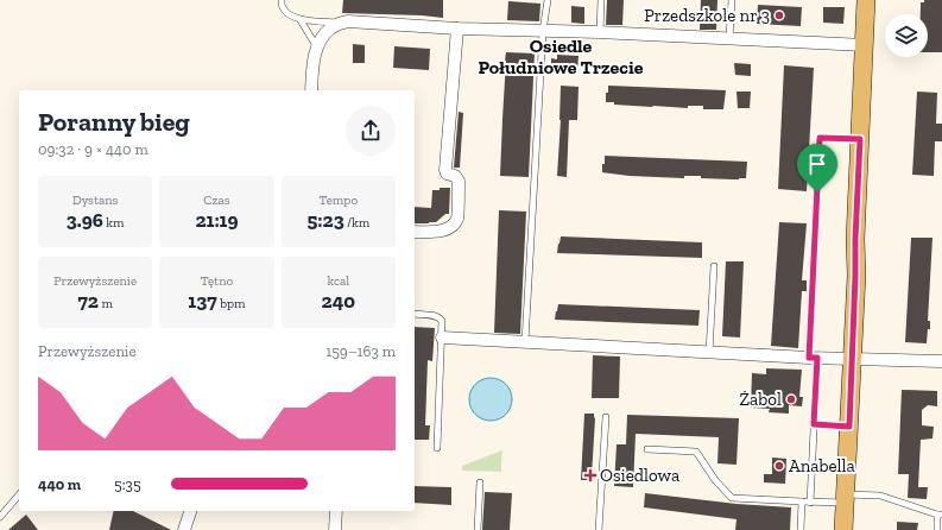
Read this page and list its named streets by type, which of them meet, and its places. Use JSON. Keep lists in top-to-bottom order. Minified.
{"districts":["Osiedle Południowe Trzecie"],"places":{"other":["Przedszkole nr 3","Żabol","Anabella"],"health":["Osiedlowa"]},"page":{"heading":["Poranny bieg","09:32 · 9 × 440 m"],"stats":[["Dystans","3.96 km"],["Czas","21:19"],["Tempo","5:23 /km"],["Przewyższenie","72 m"],["Tętno","137 bpm"],["kcal","240"]],"chart":["Przewyższenie","159–163 m"],"list":[{"name":"440 m","note":"5:35"}]}}
